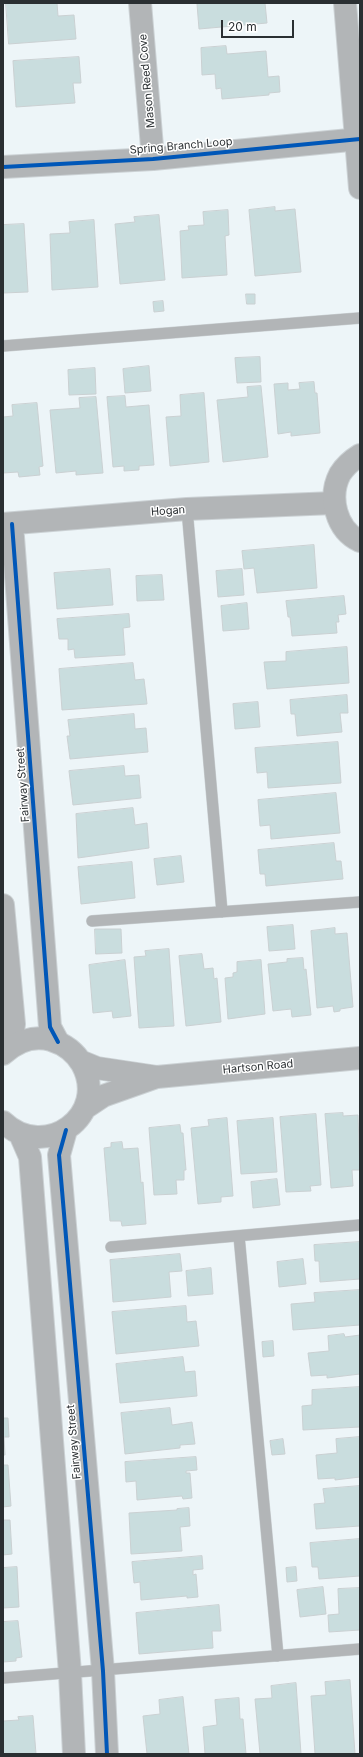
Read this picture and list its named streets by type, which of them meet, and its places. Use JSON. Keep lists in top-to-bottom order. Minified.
{"streets":{"street":["Mason Reed Cove","Spring Branch Loop","Hogan","Fairway Street","Hartson Road"]},"crossings":[["Mason Reed Cove","Spring Branch Loop"],["Hogan","Fairway Street"]],"scale_bar":"20 m"}
